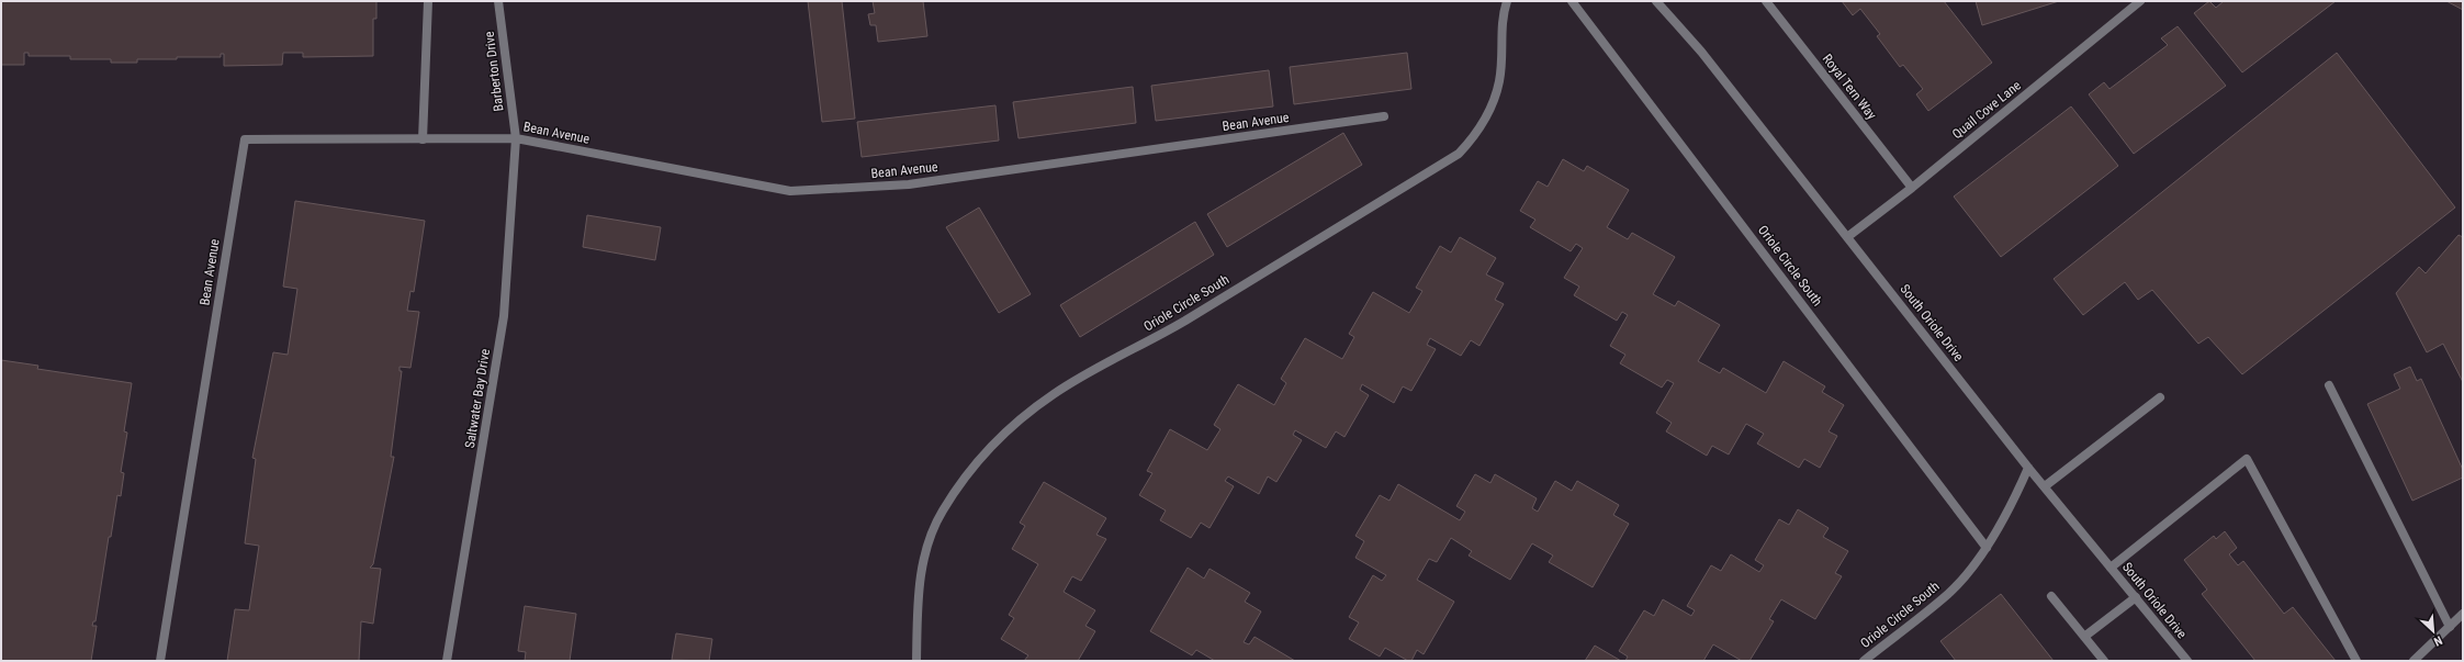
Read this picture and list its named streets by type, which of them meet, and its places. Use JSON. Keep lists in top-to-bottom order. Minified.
{"streets":{"street":["Barberton Drive","Royal Tern Way","Quail Cove Lane","Bean Avenue","Oriole Circle South","South Oriole Drive","Saltwater Bay Drive"]},"crossings":[["Barberton Drive","Bean Avenue"],["Barberton Drive","Saltwater Bay Drive"],["Royal Tern Way","Quail Cove Lane"],["Quail Cove Lane","South Oriole Drive"],["Bean Avenue","Saltwater Bay Drive"],["Oriole Circle South","South Oriole Drive"]],"north":"bottom right"}
